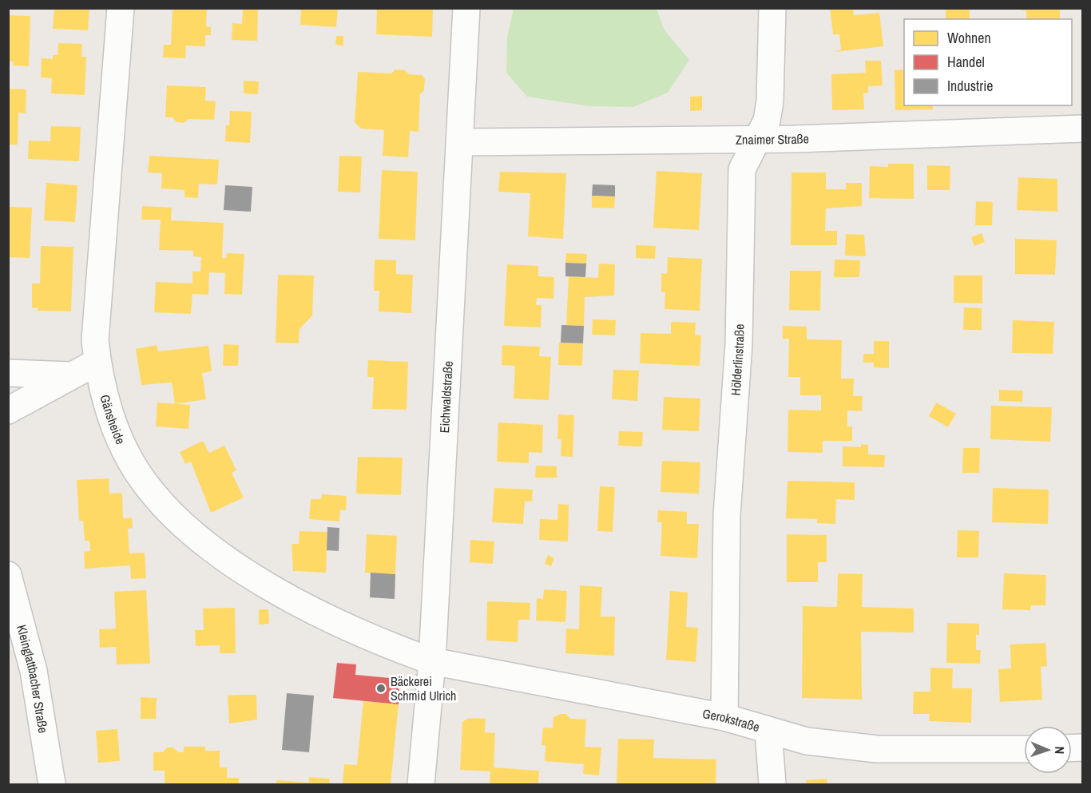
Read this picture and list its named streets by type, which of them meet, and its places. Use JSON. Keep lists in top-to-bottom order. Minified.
{"streets":{"street":["Znaimer Straße","Hölderlinstraße","Eichwaldstraße","Gänsheide","Kleinglattbacher Straße","Gerokstraße"]},"crossings":[["Znaimer Straße","Hölderlinstraße"],["Znaimer Straße","Eichwaldstraße"],["Hölderlinstraße","Gerokstraße"],["Eichwaldstraße","Gänsheide"],["Eichwaldstraße","Gerokstraße"],["Gänsheide","Gerokstraße"]],"places":["Bäckerei Schmid Ulrich"],"legend":["Wohnen","Handel","Industrie"],"north":"right"}
